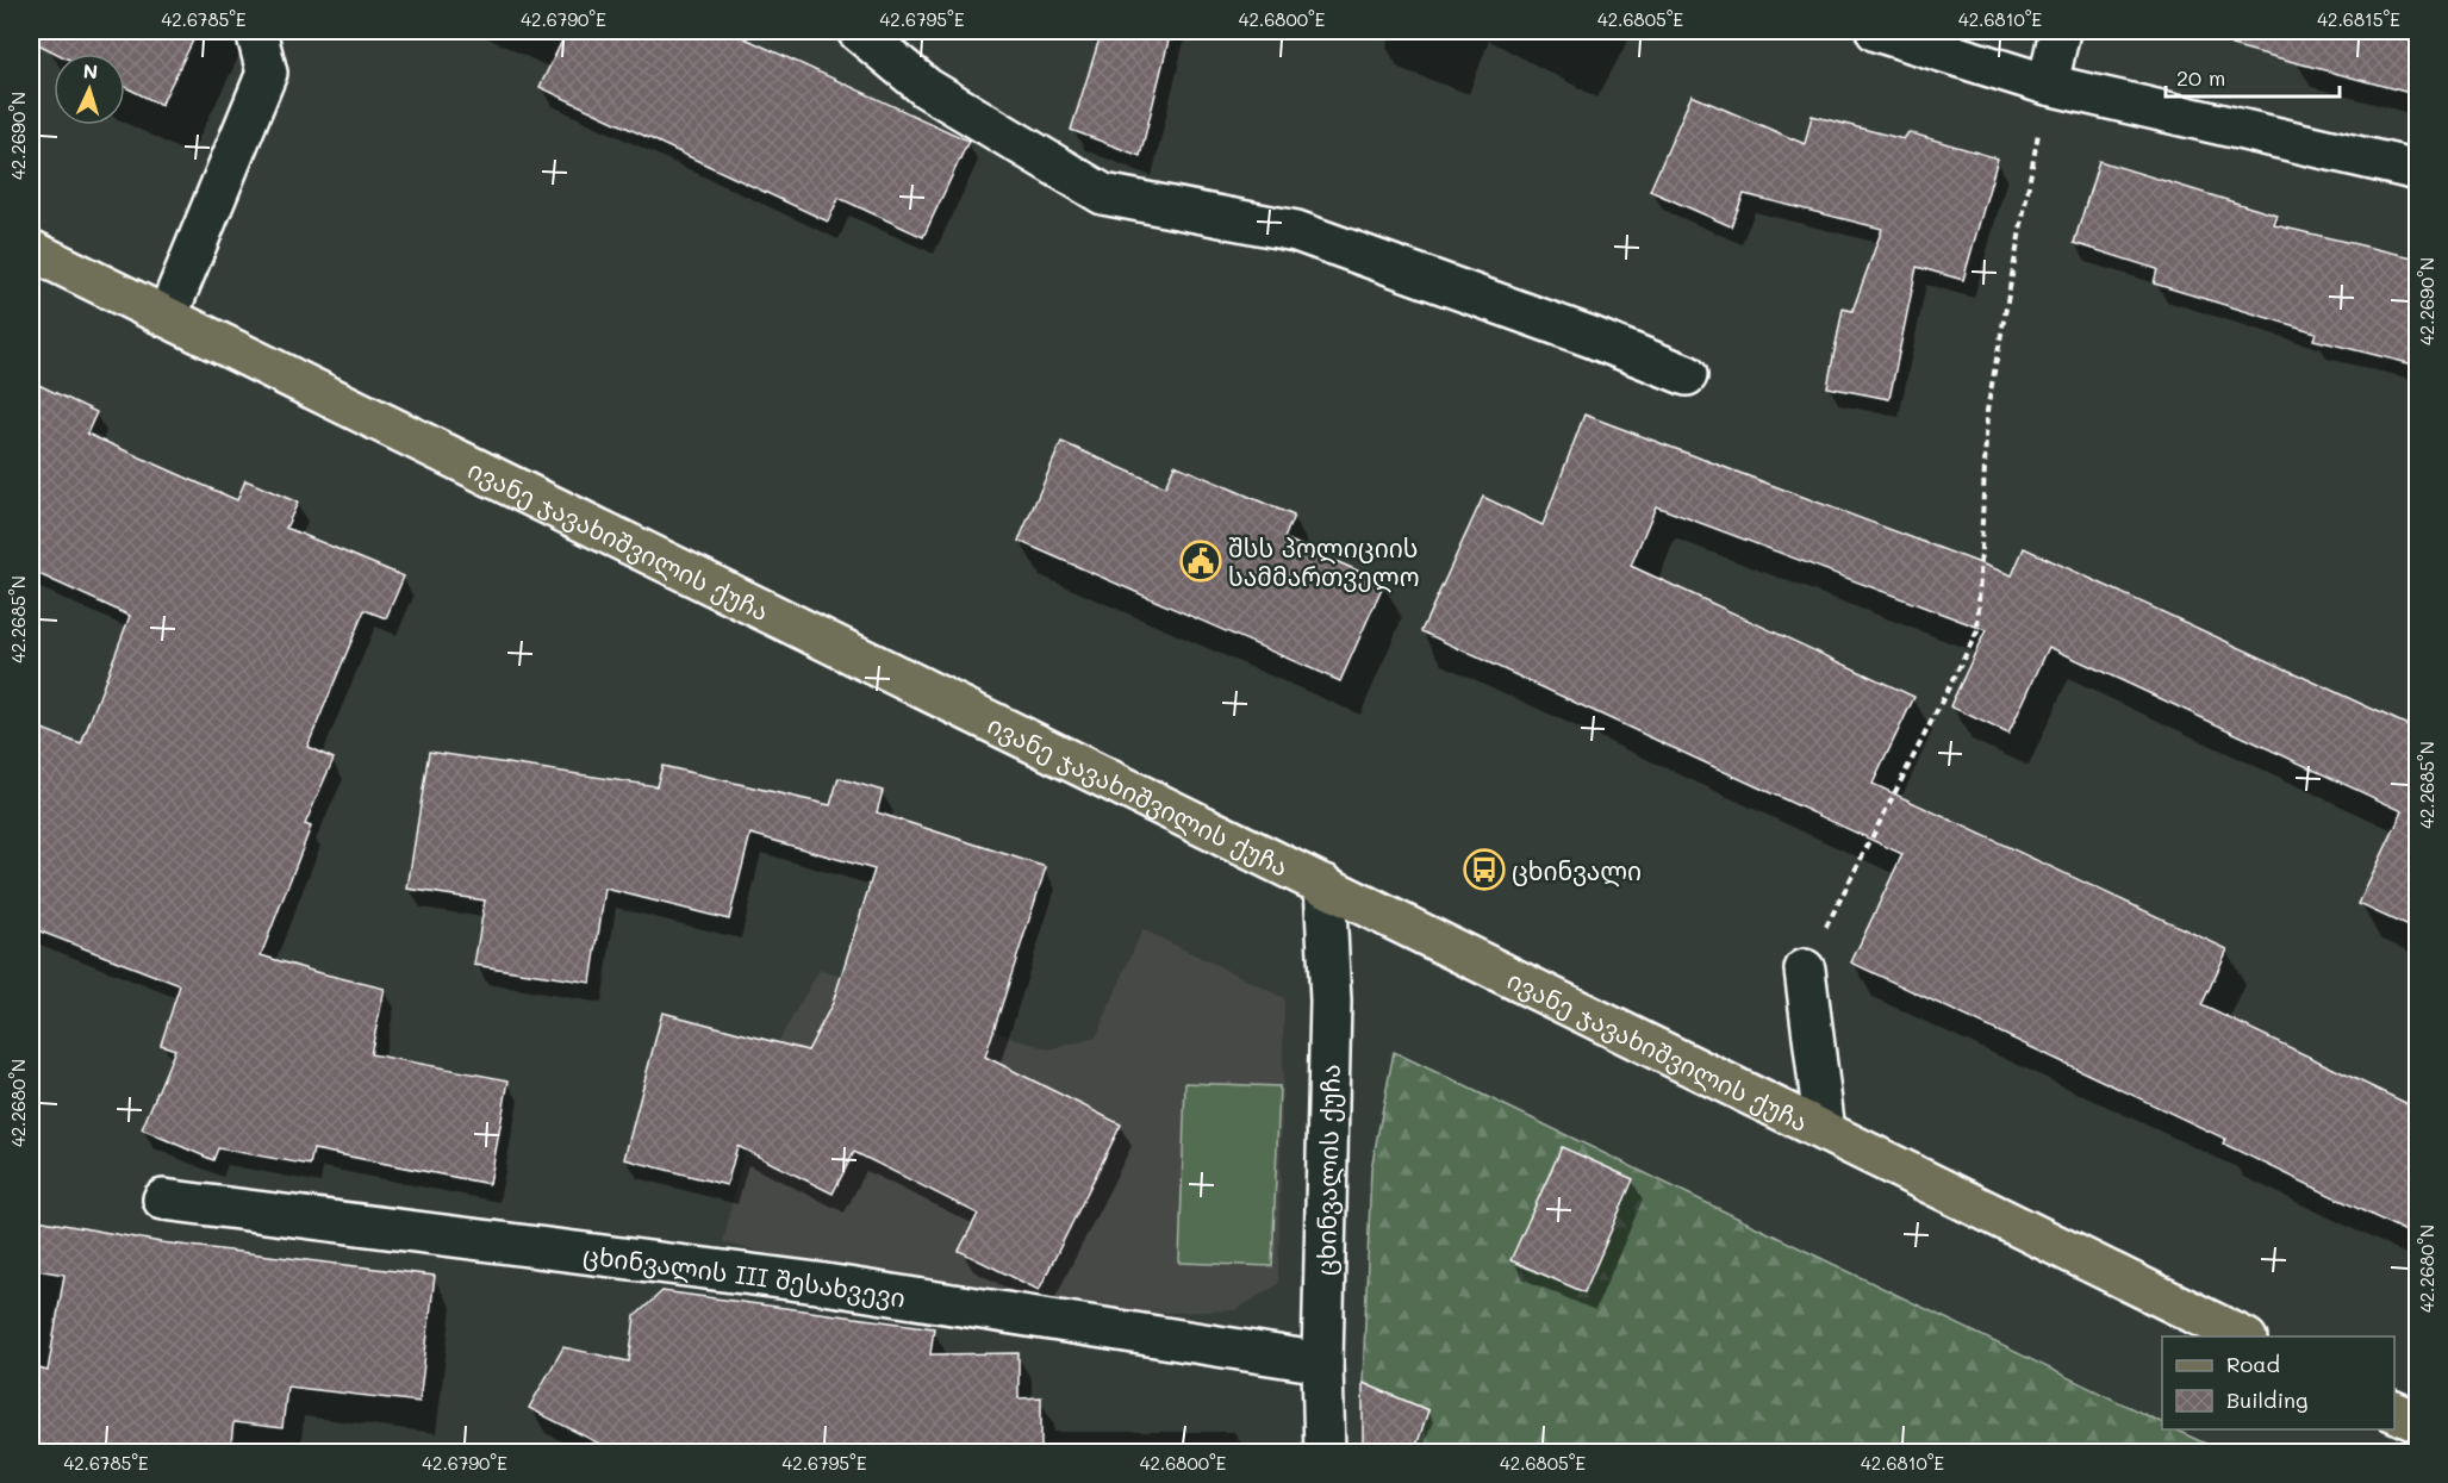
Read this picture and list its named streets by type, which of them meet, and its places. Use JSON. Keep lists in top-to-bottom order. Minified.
{"streets":{"main road":["ივანე ჯავახიშვილის ქუჩა"],"street":["ცხინვალის ქუჩა","ცხინვალის III შესახვევი"]},"crossings":[["ივანე ჯავახიშვილის ქუჩა","ცხინვალის ქუჩა"],["ცხინვალის ქუჩა","ცხინვალის III შესახვევი"]],"places":{"public building":["შსს პოლიციის სამმართველო"],"bus stop":["ცხინვალი"]},"legend":["Road","Building"],"scale_bar":"20 m","north":"top","coordinates":["42.6785°E","42.6790°E","42.6795°E","42.6800°E","42.6805°E","42.6810°E","42.6815°E","42.2690°N","42.2685°N","42.2680°N"]}
